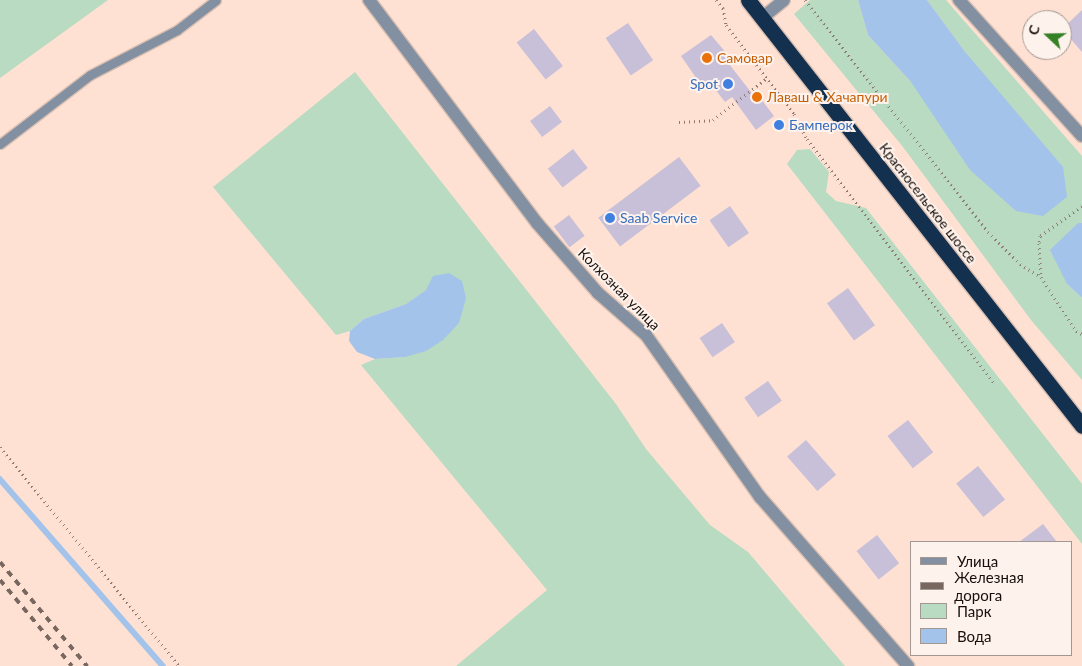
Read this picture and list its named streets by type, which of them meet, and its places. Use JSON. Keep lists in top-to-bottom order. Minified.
{"streets":{"highway":["Красносельское шоссе"],"street":["Колхозная улица"]},"places":["Самовар","Spot","Лаваш & Хачапури","Бамперок","Saab Service"],"legend":["Улица","Железная дорога","Парк","Вода"],"north":"left"}
